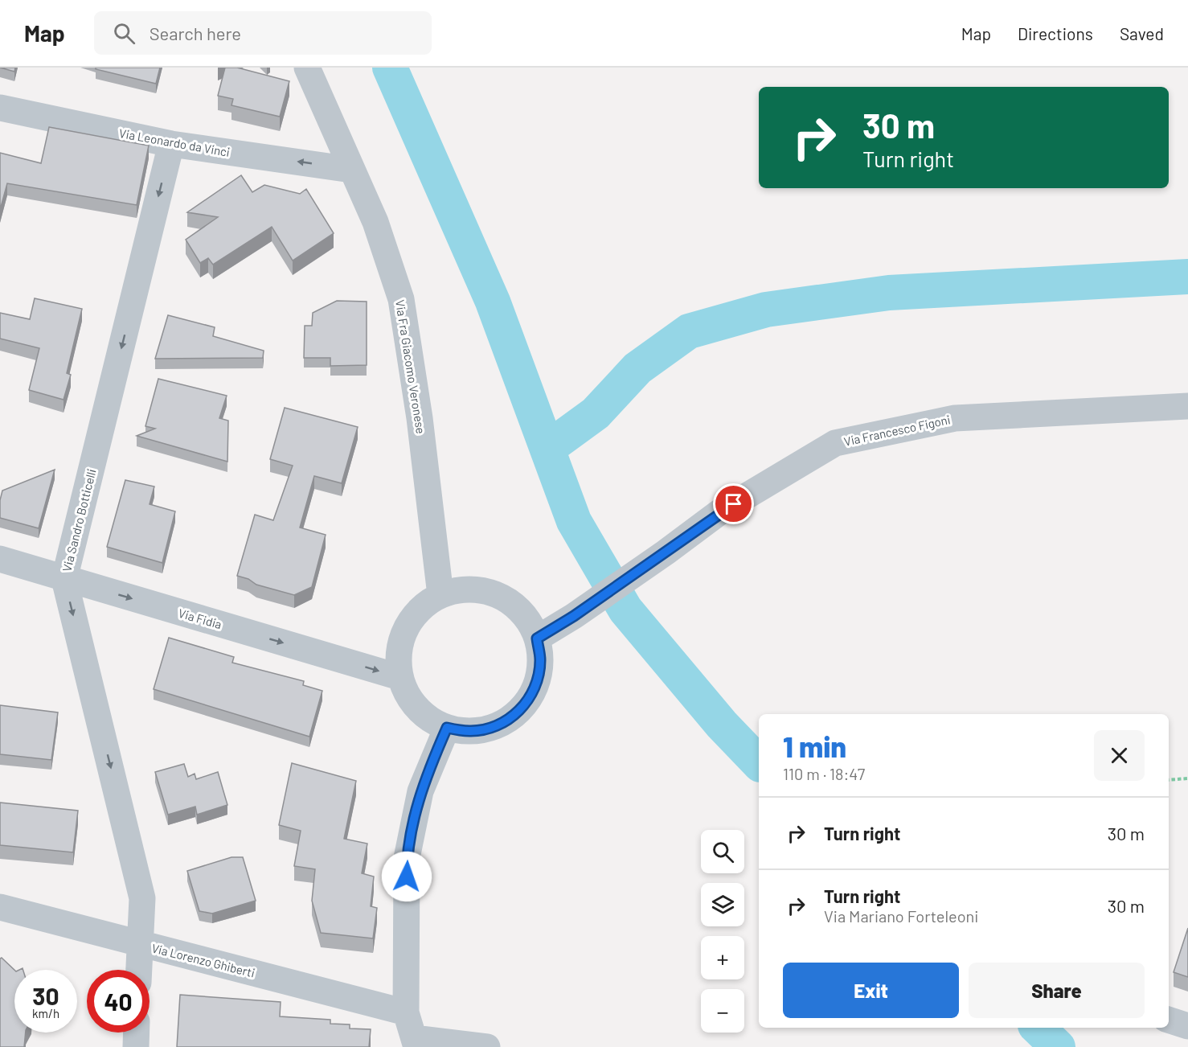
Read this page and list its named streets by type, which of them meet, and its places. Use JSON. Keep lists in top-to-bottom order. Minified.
{"streets":{"street":["Via Leonardo da Vinci","Via Fra Giacomo Veronese","Via Francesco Figoni","Via Sandro Botticelli","Via Fidia","Via Lorenzo Ghiberti"]},"crossings":[["Via Leonardo da Vinci","Via Fra Giacomo Veronese"],["Via Leonardo da Vinci","Via Sandro Botticelli"],["Via Fra Giacomo Veronese","Via Francesco Figoni"],["Via Fra Giacomo Veronese","Via Fidia"],["Via Francesco Figoni","Via Fidia"],["Via Sandro Botticelli","Via Fidia"],["Via Sandro Botticelli","Via Lorenzo Ghiberti"]],"one_way":["Via Leonardo da Vinci","Via Sandro Botticelli","Via Fidia"],"page":{"header":"Map","search":"Search here","nav":["Map","Directions","Saved"],"turn":["30 m","Turn right"],"heading":["1 min","110 m · 18:47"],"list":[{"name":"Turn right","value":"30 m"},{"name":"Turn right","note":"Via Mariano Forteleoni","value":"30 m"}],"map_buttons":["+","−"],"buttons":["Exit","Share"],"speed":"30 km/h","limit":"40"}}
